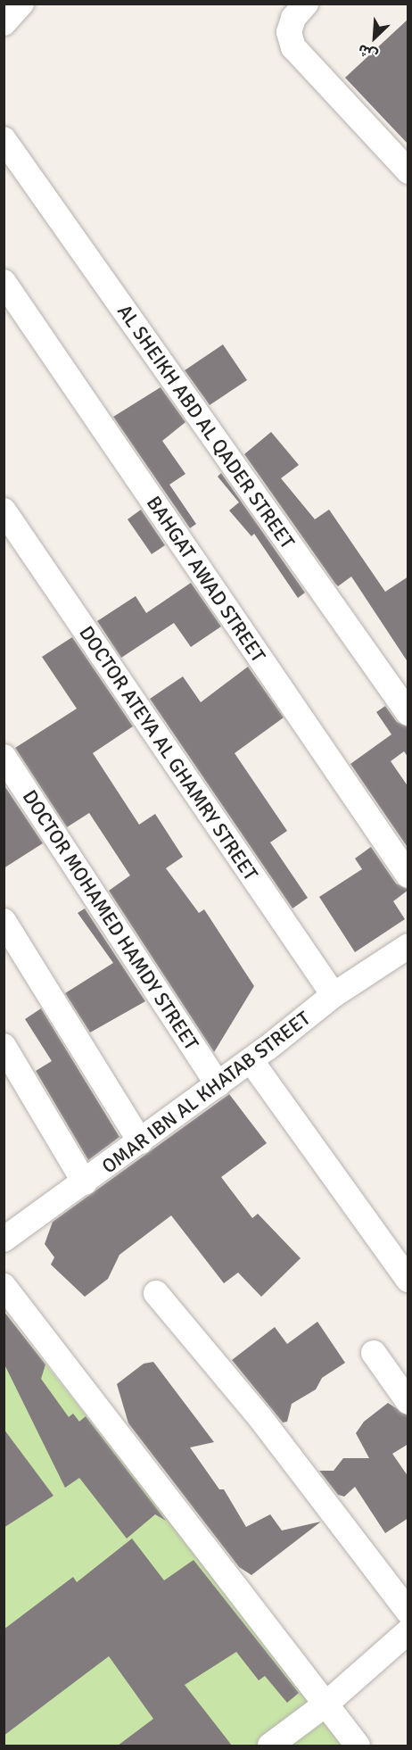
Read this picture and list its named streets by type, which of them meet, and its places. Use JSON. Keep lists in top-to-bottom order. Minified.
{"streets":{"street":["AL SHEIKH ABD AL QADER STREET","BAHGAT AWAD STREET","DOCTOR ATEYA AL GHAMRY STREET","DOCTOR MOHAMED HAMDY STREET","OMAR IBN AL KHATAB STREET"]},"crossings":[["DOCTOR ATEYA AL GHAMRY STREET","OMAR IBN AL KHATAB STREET"],["DOCTOR MOHAMED HAMDY STREET","OMAR IBN AL KHATAB STREET"]],"north":"bottom left"}
